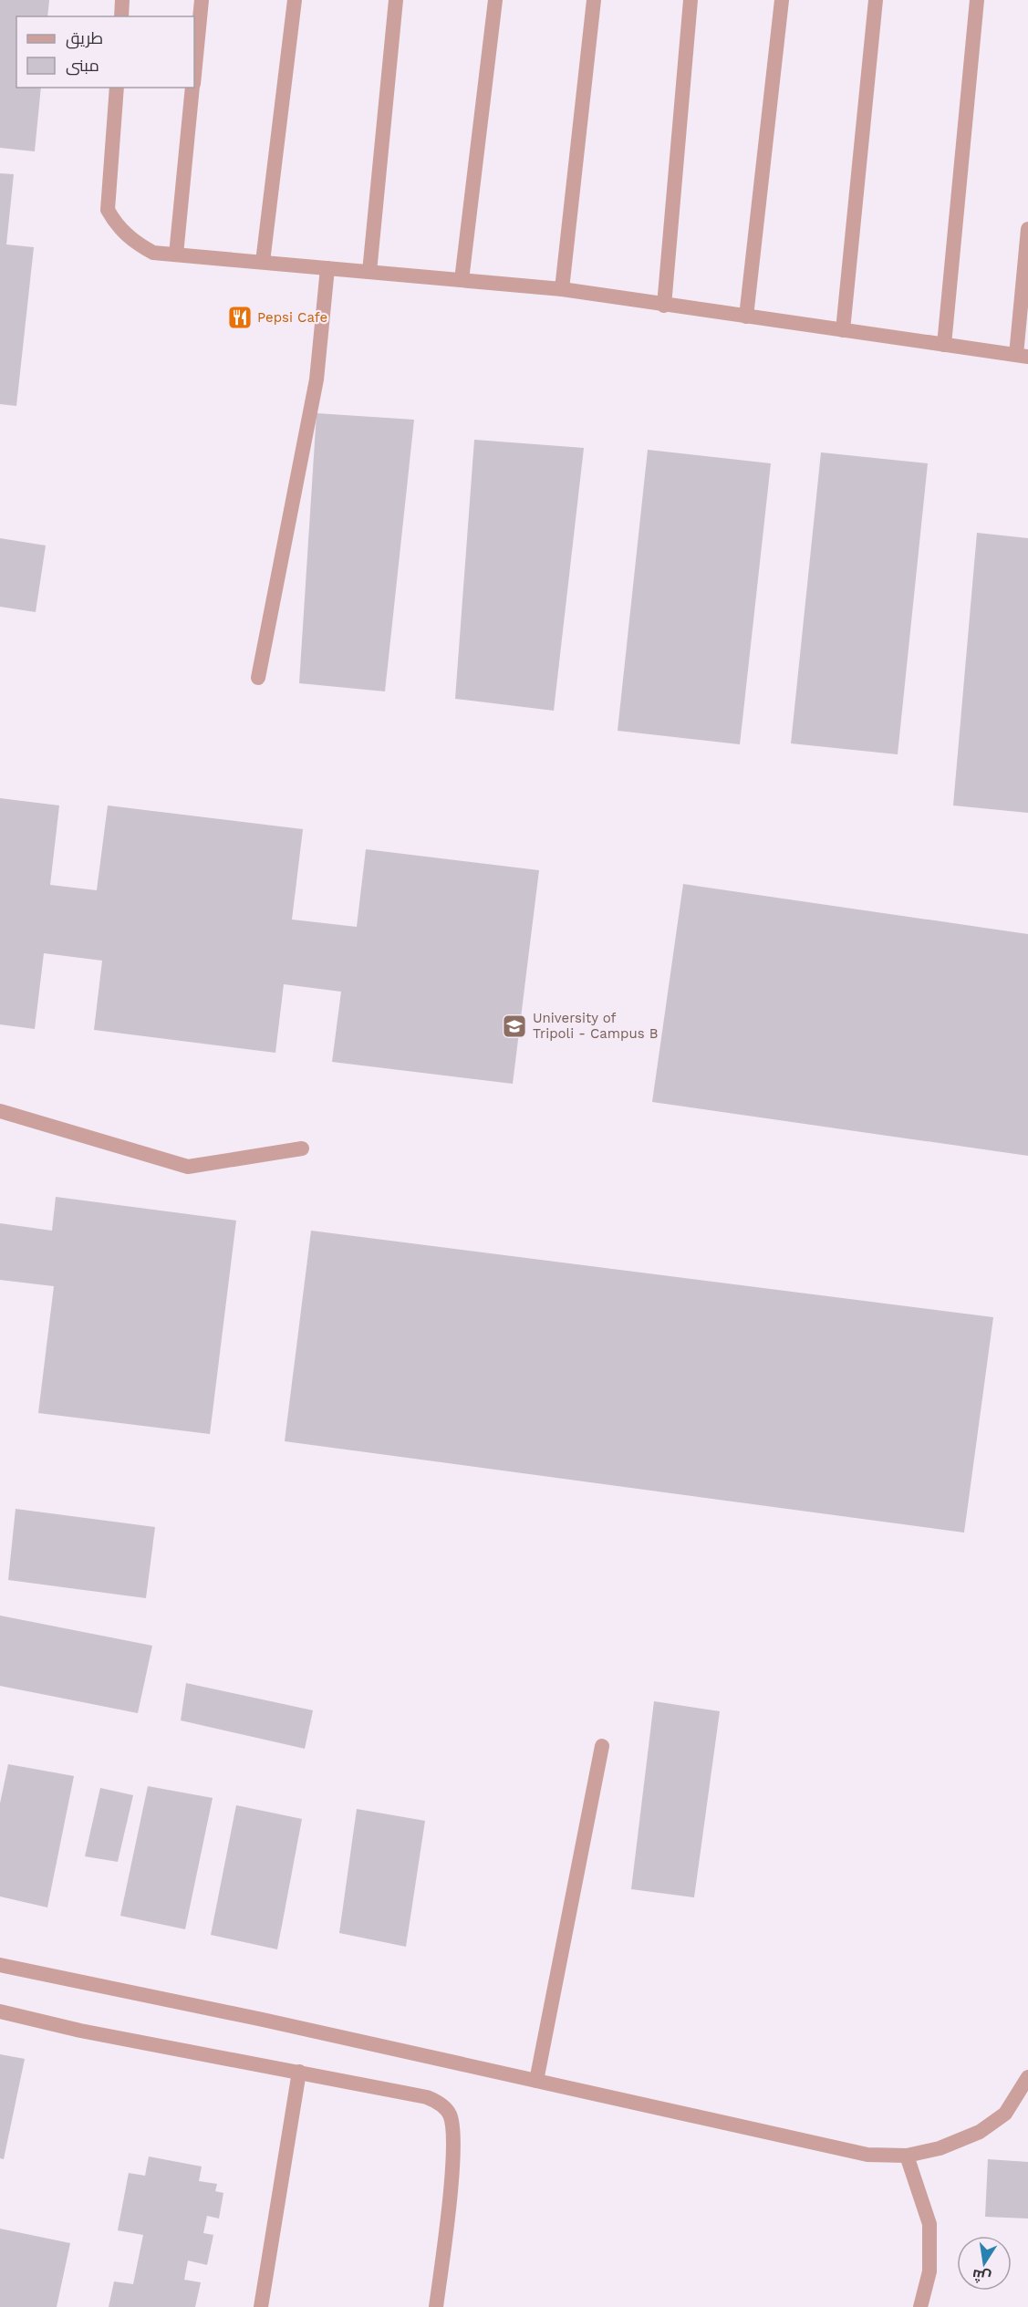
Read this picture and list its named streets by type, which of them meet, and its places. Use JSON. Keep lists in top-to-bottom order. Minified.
{"places":{"restaurant":["Pepsi Cafe"],"school or university":["University of Tripoli - Campus B"]},"legend":["طريق","مبنى"],"north":"bottom"}
